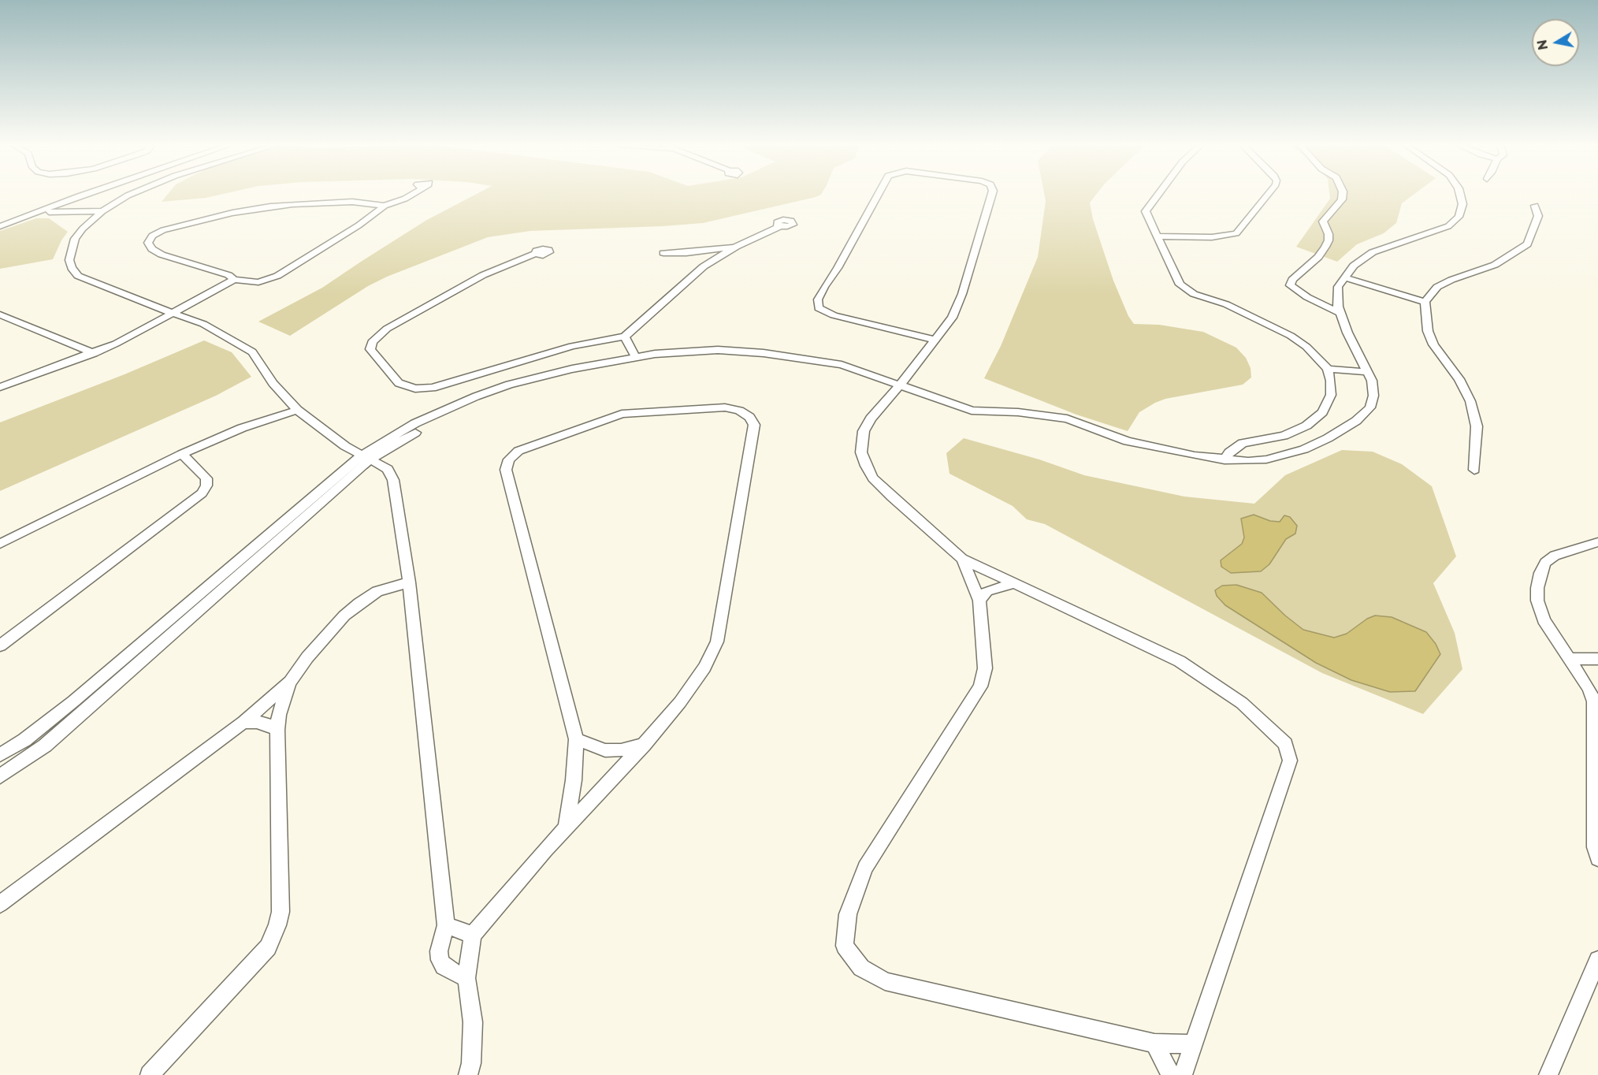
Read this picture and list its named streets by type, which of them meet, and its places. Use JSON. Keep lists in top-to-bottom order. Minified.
{"north":"left"}
